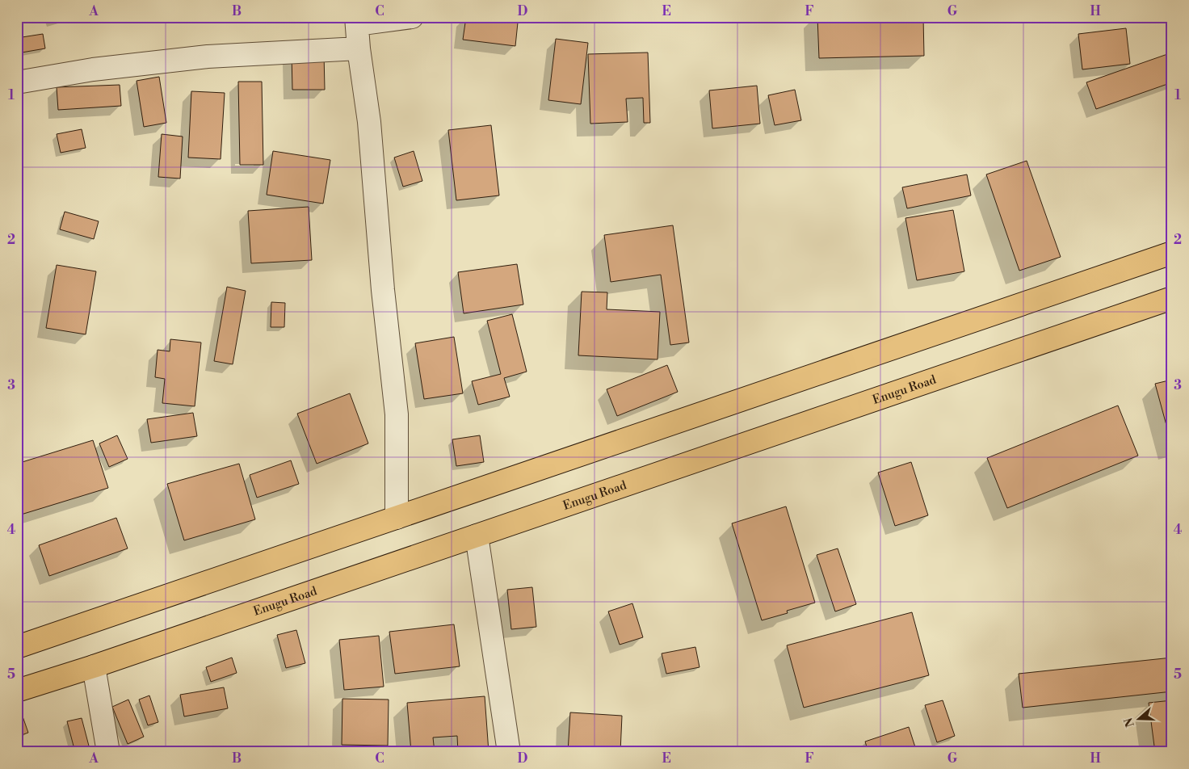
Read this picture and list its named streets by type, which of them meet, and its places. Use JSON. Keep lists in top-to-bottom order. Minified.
{"streets":{"main road":["Enugu Road"]},"north":"left","grid":{"columns":["A","B","C","D","E","F","G","H"],"rows":["1","2","3","4","5"]}}
